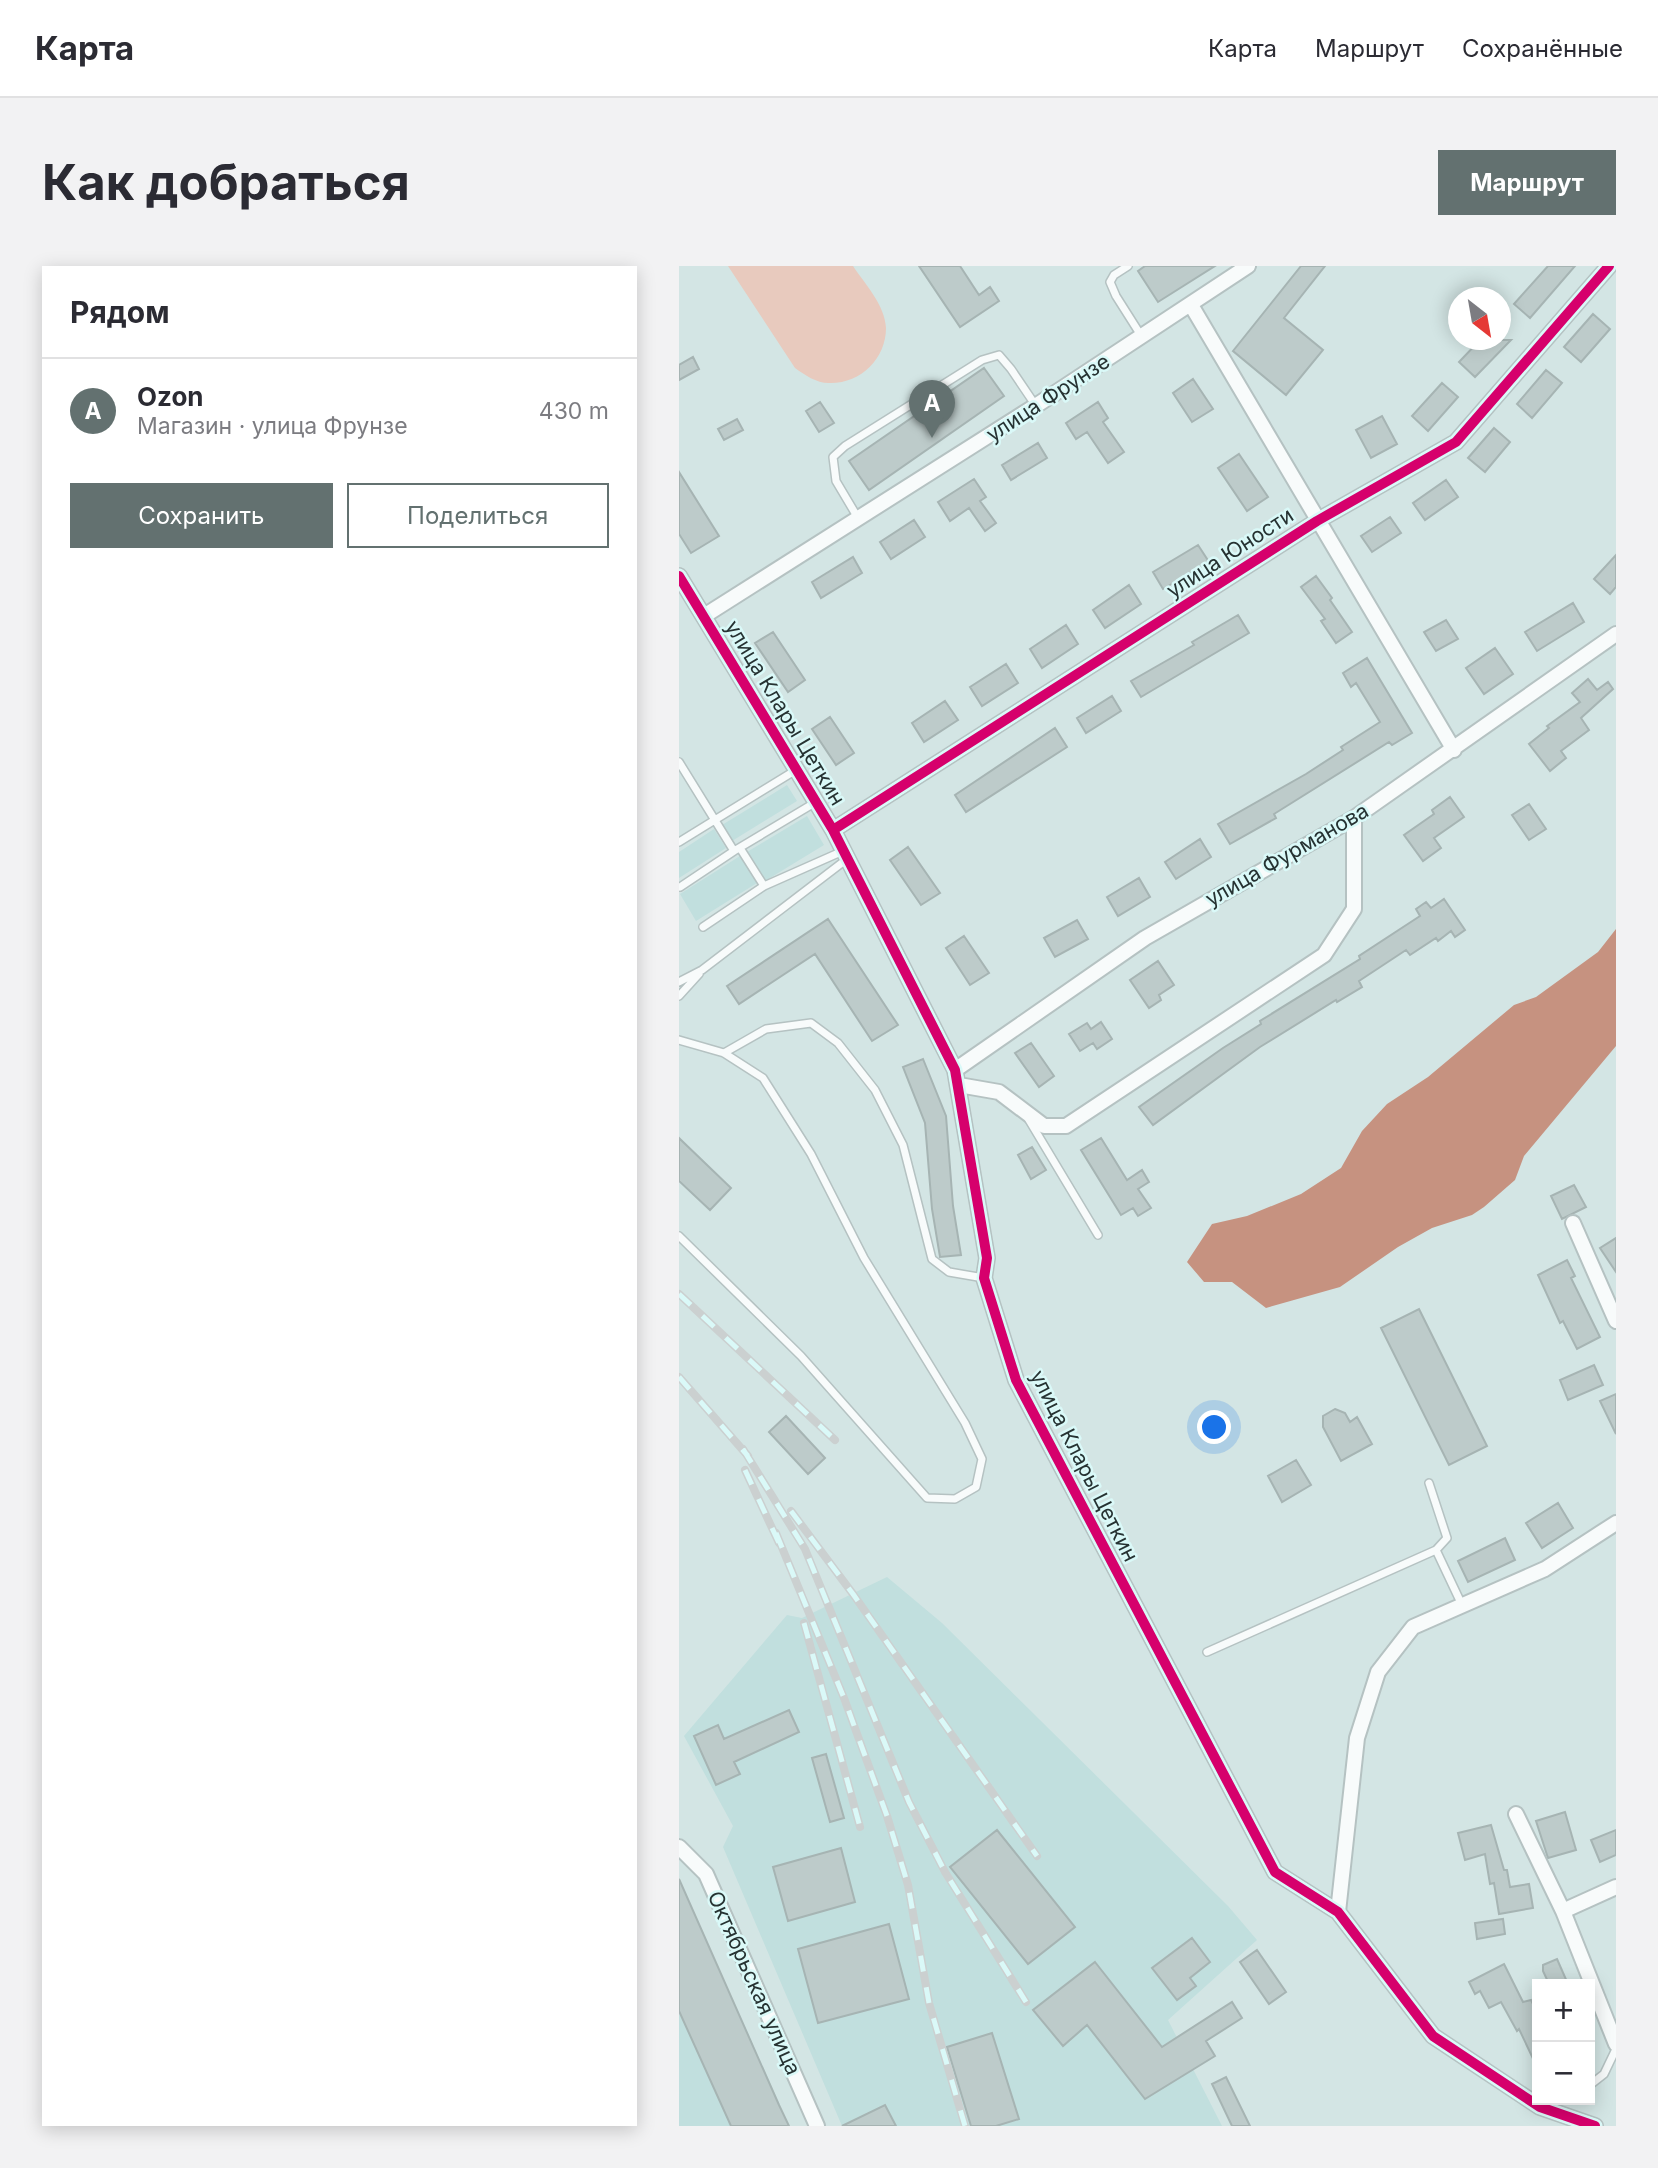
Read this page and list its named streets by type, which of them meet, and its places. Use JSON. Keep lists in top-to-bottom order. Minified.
{"streets":{"street":["улица Фрунзе","улица Юности","улица Клары Цеткин","улица Фурманова","Октябрьская улица"]},"crossings":[["улица Фрунзе","улица Клары Цеткин"],["улица Юности","улица Клары Цеткин"],["улица Клары Цеткин","улица Фурманова"]],"north":"bottom right","page":{"header":"Карта","nav":["Карта","Маршрут","Сохранённые"],"buttons":["Маршрут",["Сохранить","Поделиться"]],"title":"Как добраться","heading":"Рядом","list":[{"mark":"A","name":"Ozon","note":"Магазин · улица Фрунзе","value":"430 m"}],"pins":"A","map_buttons":["+","−"]}}
